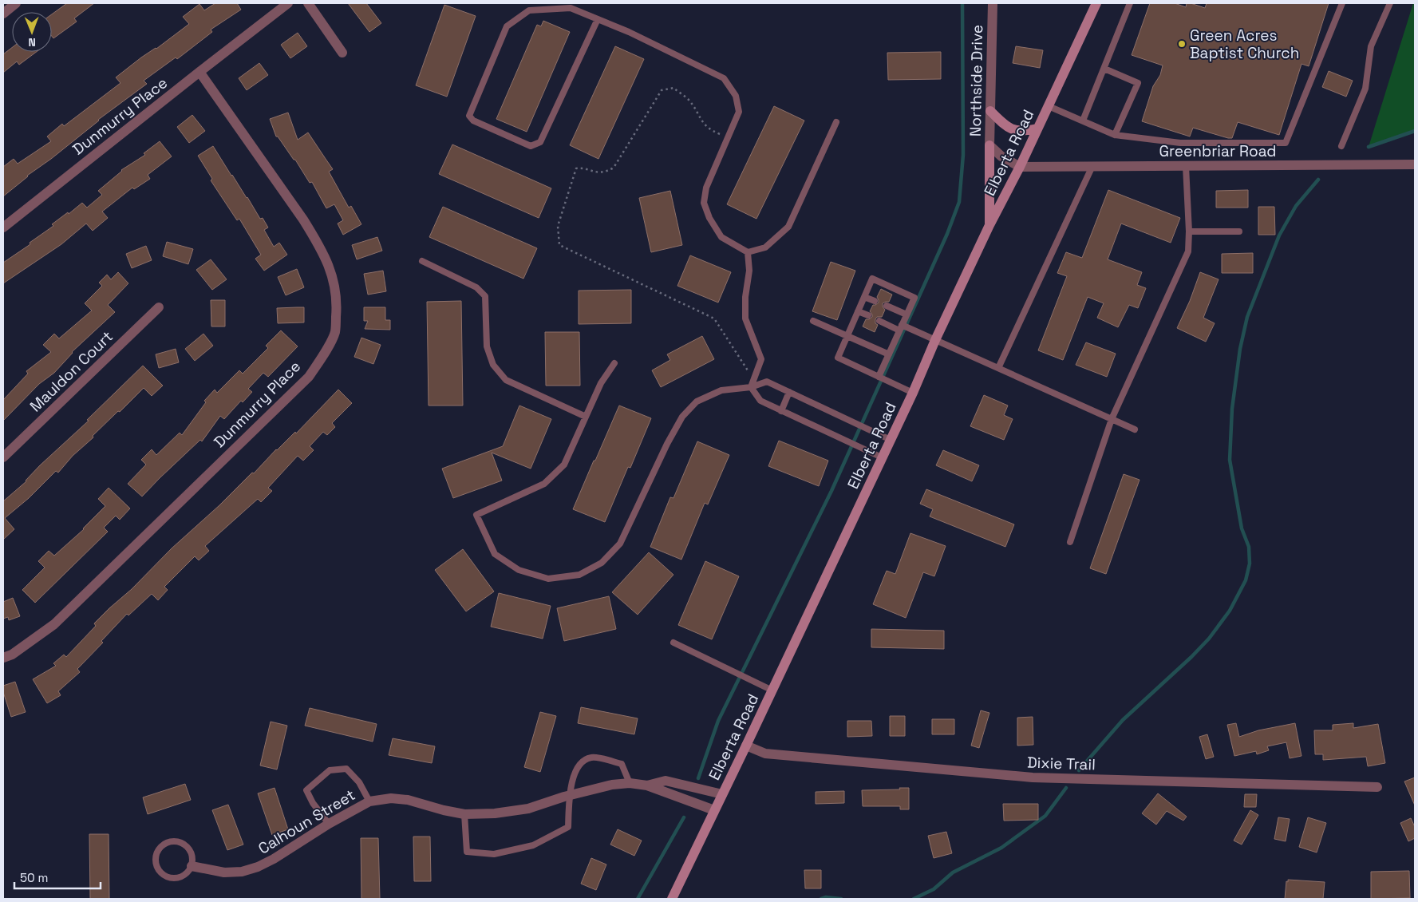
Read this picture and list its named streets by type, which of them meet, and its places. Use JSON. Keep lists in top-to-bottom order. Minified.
{"streets":{"street":["Northside Drive","Dunmurry Place","Greenbriar Road","Elberta Road","Mauldon Court","Dixie Trail","Calhoun Street"]},"crossings":[["Northside Drive","Greenbriar Road"],["Northside Drive","Elberta Road"],["Greenbriar Road","Elberta Road"],["Elberta Road","Dixie Trail"],["Elberta Road","Calhoun Street"]],"places":["Green Acres Baptist Church"],"scale_bar":"50 m","north":"bottom"}
